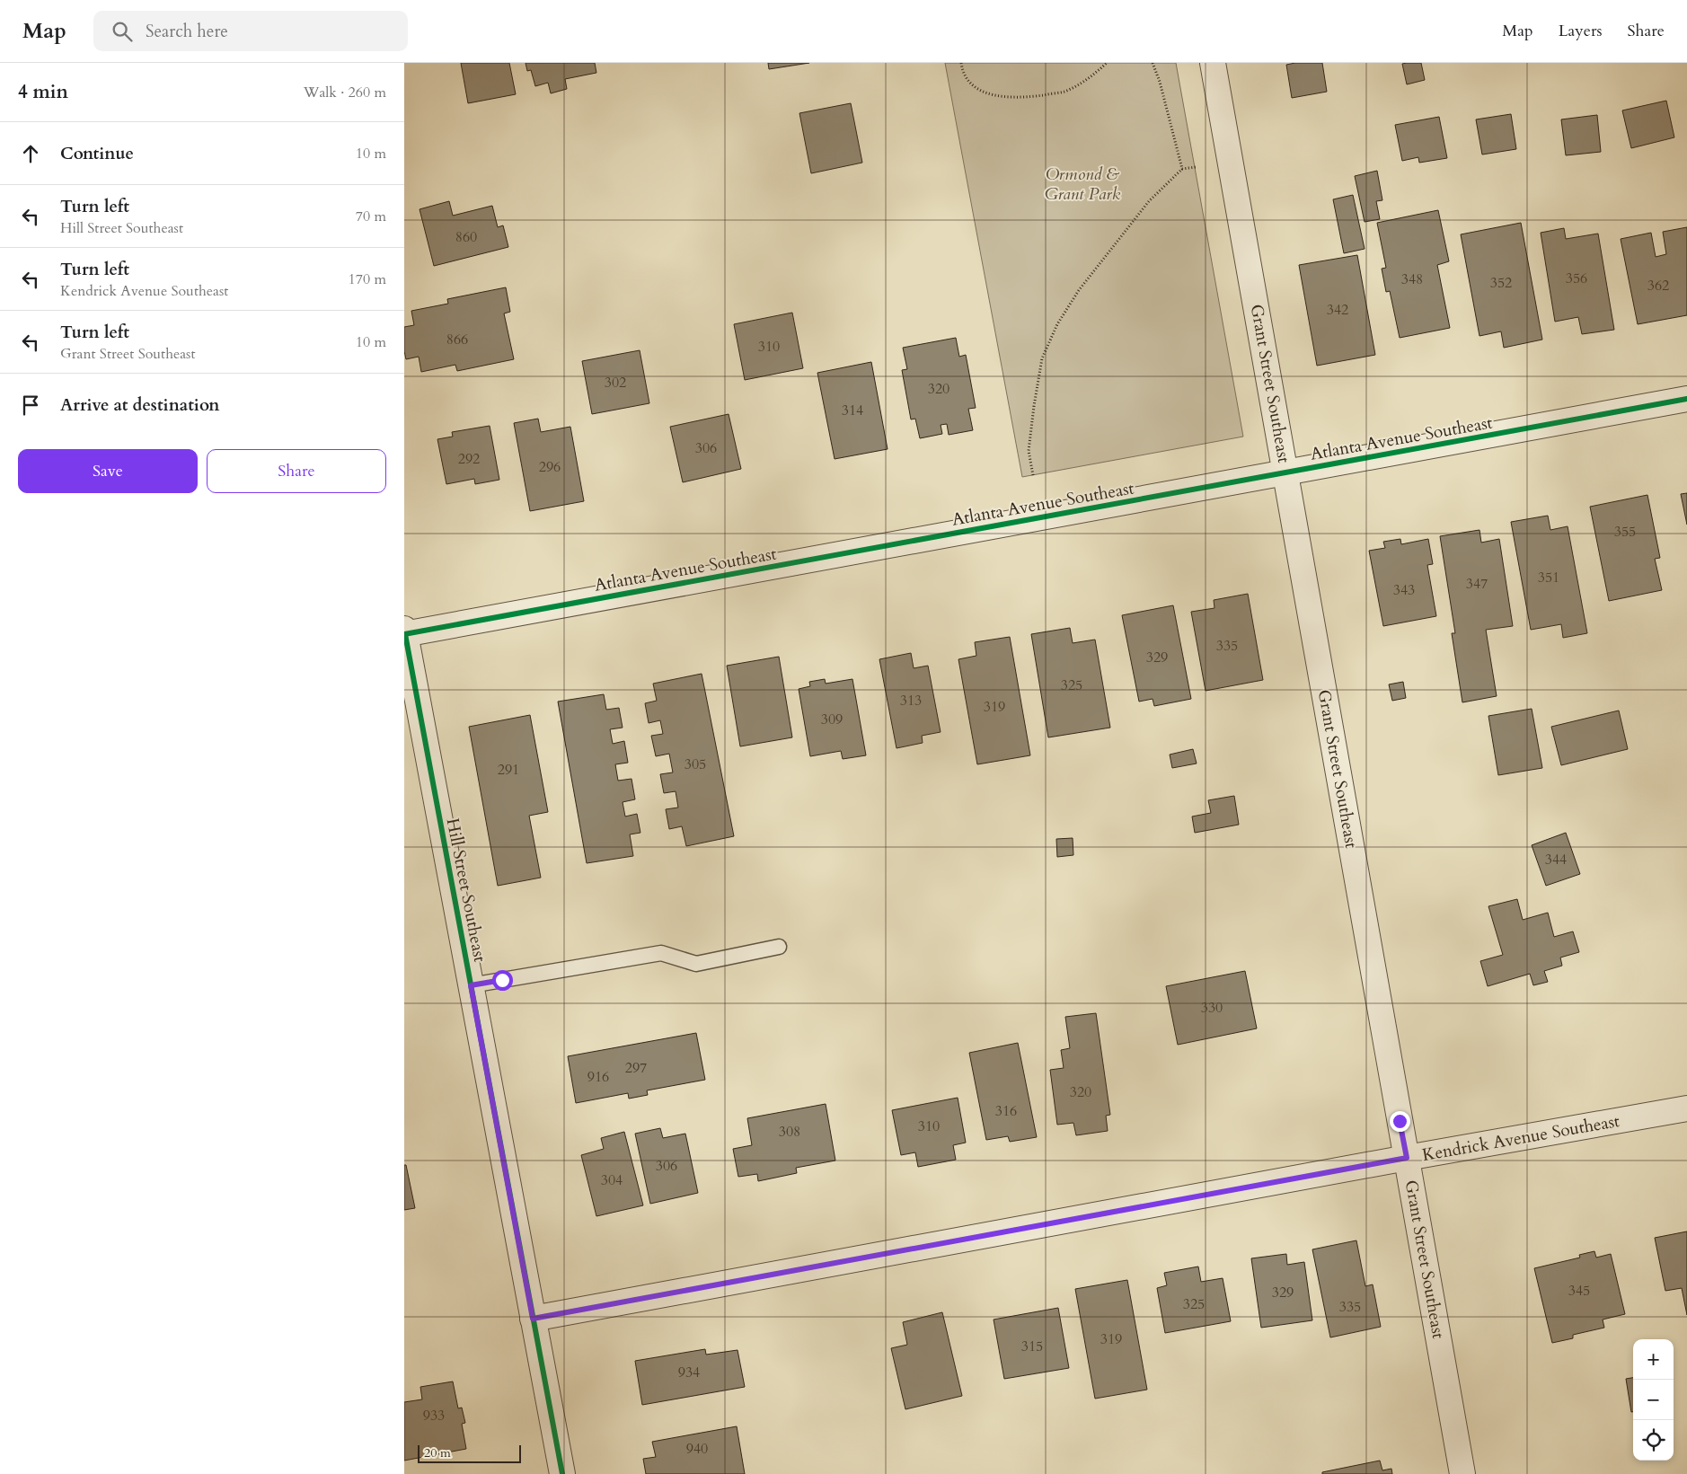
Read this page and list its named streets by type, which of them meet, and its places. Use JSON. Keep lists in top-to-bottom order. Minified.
{"streets":{"street":["Grant Street Southeast","Atlanta Avenue Southeast","Hill Street Southeast","Kendrick Avenue Southeast"]},"crossings":[["Grant Street Southeast","Atlanta Avenue Southeast"],["Grant Street Southeast","Kendrick Avenue Southeast"],["Atlanta Avenue Southeast","Hill Street Southeast"],["Hill Street Southeast","Kendrick Avenue Southeast"]],"parks":["Ormond & Grant Park"],"house_numbers":["860","356","348","352","362","342","866","310","302","320","314","306","292","296","355","351","347","343","335","329","325","313","319","309","305","291","344","330","297","916","320","316","310","308","306","304","345","329","325","335","319","315","934","933","940"],"scale_bar":"20 m","page":{"header":"Map","search":"Search here","nav":["Map","Layers","Share"],"heading":["4 min","Walk · 260 m"],"list":[["Continue","10 m"],["Turn left","Hill Street Southeast","70 m"],["Turn left","Kendrick Avenue Southeast","170 m"],["Turn left","Grant Street Southeast","10 m"],"Arrive at destination"],"buttons":["Save","Share"],"map_buttons":["+","−"],"scale":"20 m"}}
